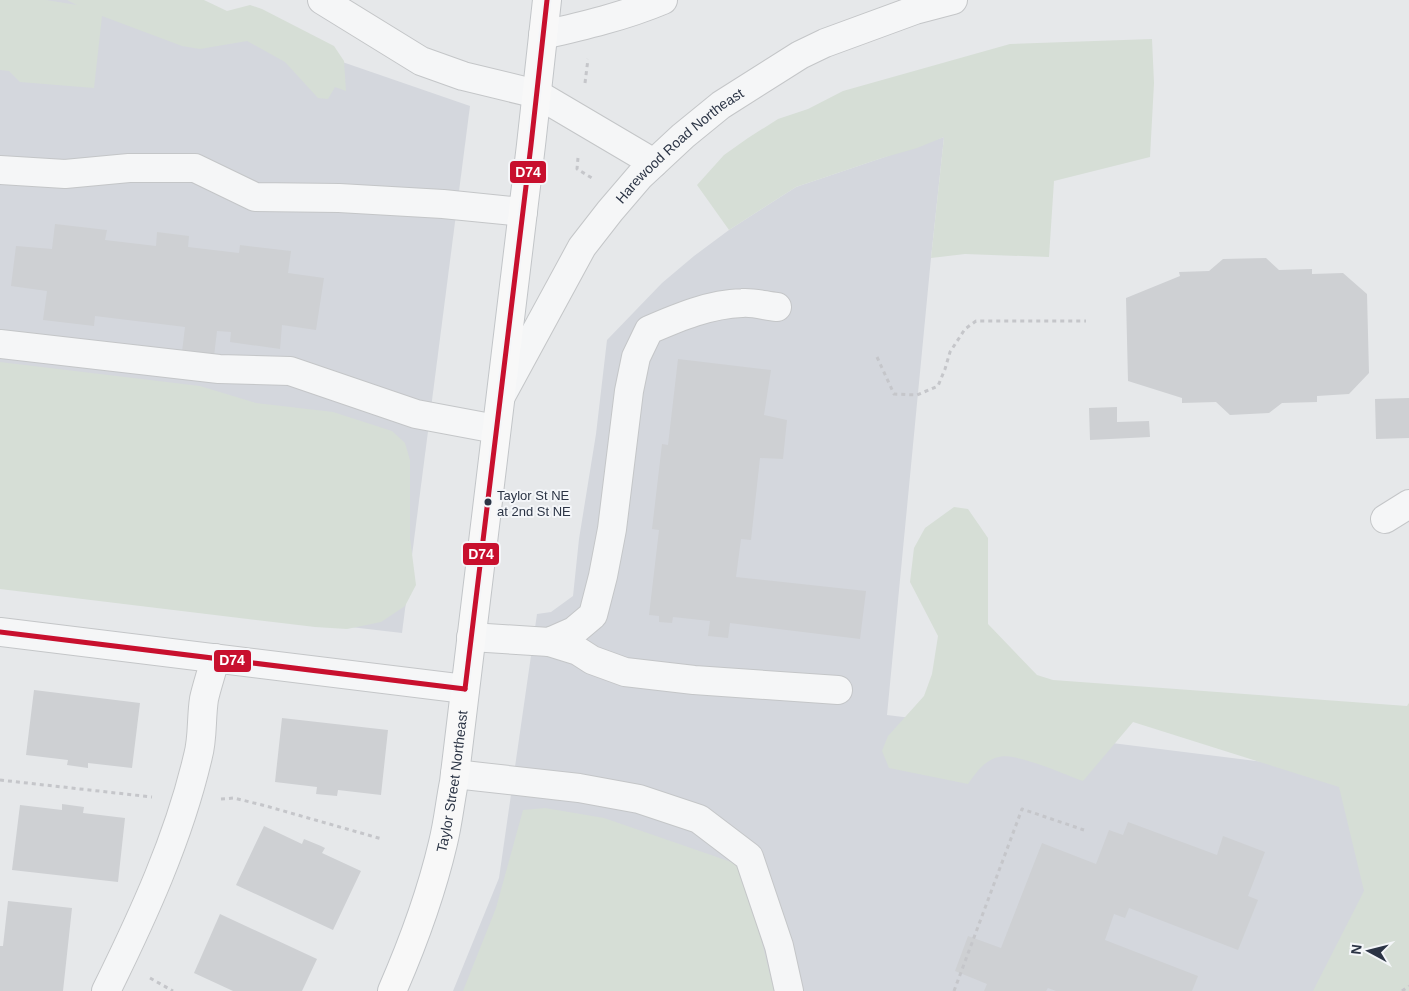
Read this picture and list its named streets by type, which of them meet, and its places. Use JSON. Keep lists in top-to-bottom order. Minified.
{"streets":{"main road":["Taylor Street Northeast"],"street":["Harewood Road Northeast"]},"crossings":[["Harewood Road Northeast","Taylor Street Northeast"]],"places":["Taylor St NE at 2nd St NE"],"lines":["transit line D74"],"north":"left"}
